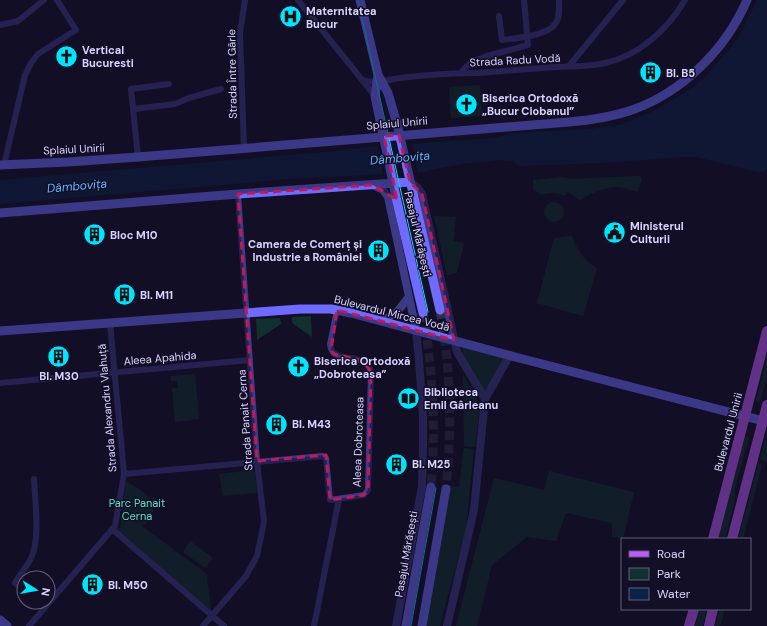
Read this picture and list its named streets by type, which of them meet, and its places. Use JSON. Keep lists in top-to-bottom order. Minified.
{"streets":{"main road":["Splaiul Unirii","Pasajul Mărășești","Bulevardul Mircea Vodă","Bulevardul Unirii"],"street":["Strada Radu Vodă","Strada Între Gârle","Aleea Apahida","Strada Alexandru Vlahuță","Strada Panait Cerna","Aleea Dobroteasa"]},"crossings":[["Strada Radu Vodă","Pasajul Mărășești"],["Strada Între Gârle","Splaiul Unirii"],["Splaiul Unirii","Pasajul Mărășești"],["Bulevardul Mircea Vodă","Strada Alexandru Vlahuță"],["Bulevardul Mircea Vodă","Strada Panait Cerna"],["Bulevardul Mircea Vodă","Bulevardul Unirii"],["Bulevardul Mircea Vodă","Aleea Dobroteasa"],["Aleea Apahida","Strada Alexandru Vlahuță"],["Aleea Apahida","Strada Panait Cerna"]],"water":["Dâmbovița"],"parks":["Parc Panait Cerna"],"places":{"hospital":["Maternitatea Bucur"],"church":["Vertical Bucuresti","Biserica Ortodoxă „Bucur Ciobanul”","Biserica Ortodoxă „Dobroteasa”"],"building":["Bl. B5","Bloc M10","Camera de Comerț și Industrie a României","Bl. M11","Bl. M30","Bl. M43","Bl. M25","Bl. M50"],"public building":["Ministerul Culturii"],"library":["Biblioteca Emil Gârleanu"]},"legend":["Road","Park","Water"],"north":"right"}
